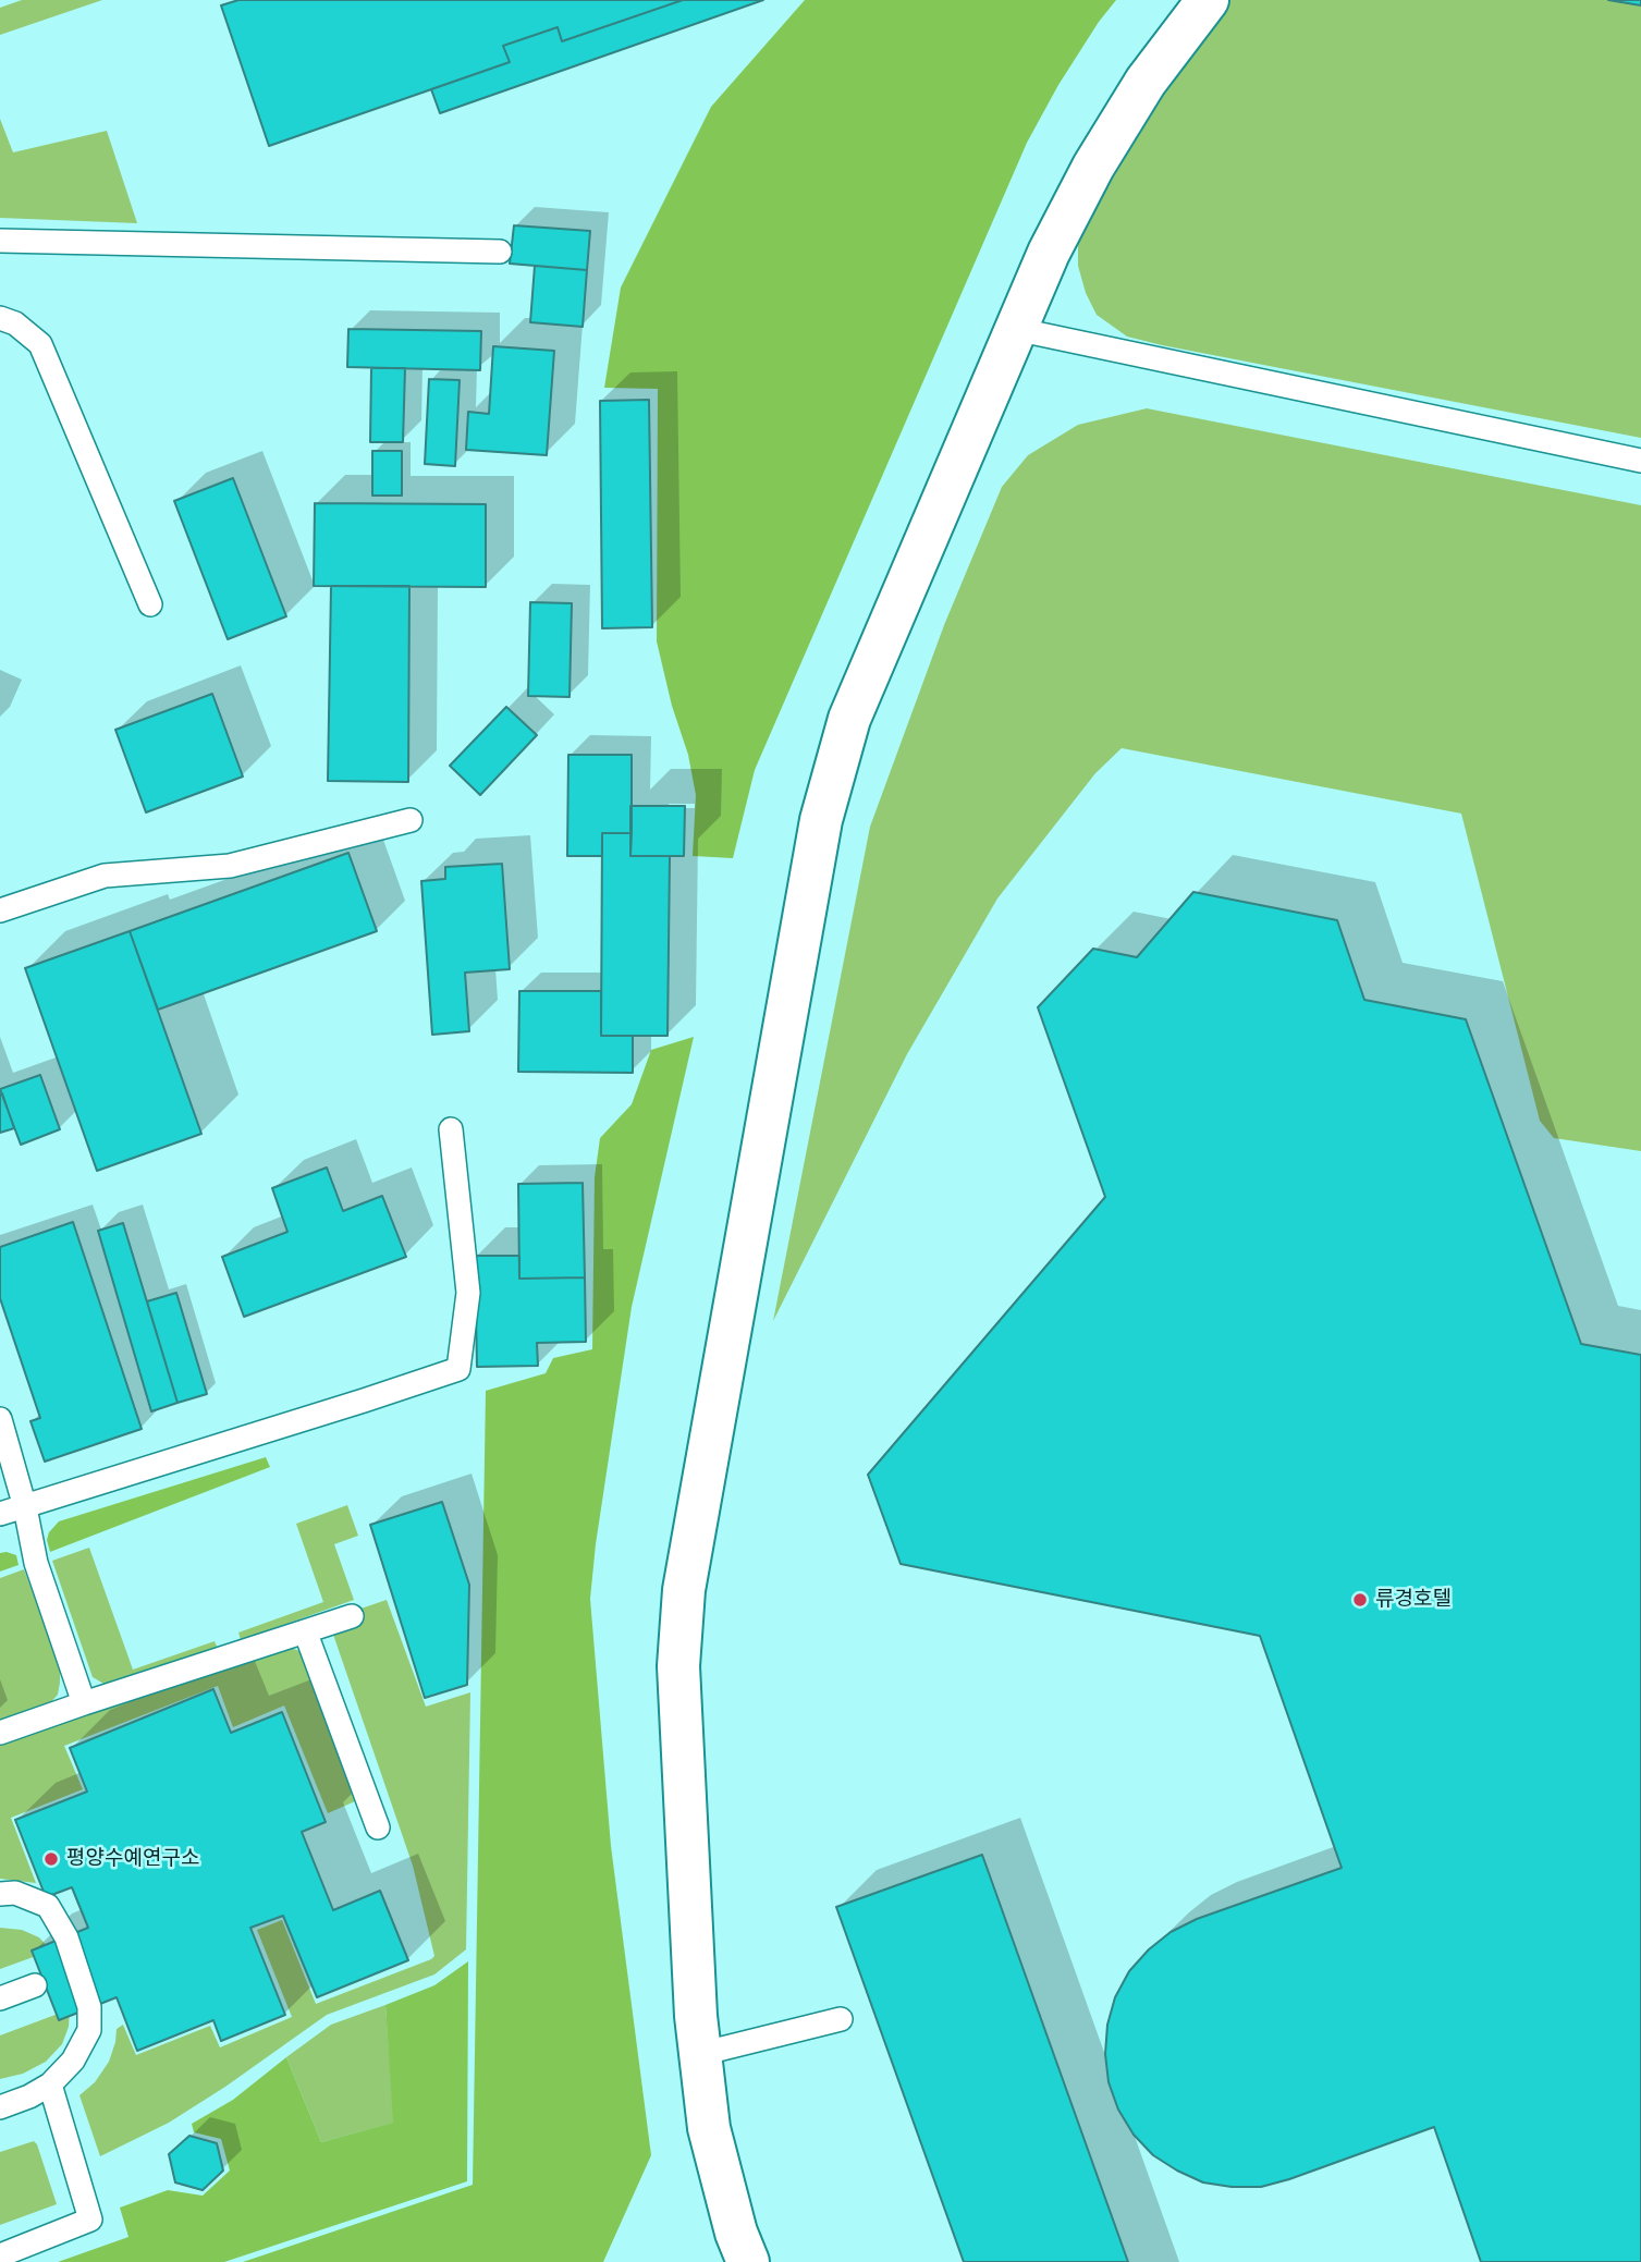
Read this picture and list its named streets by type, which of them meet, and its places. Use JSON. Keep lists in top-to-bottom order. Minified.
{"places":["류경호텔","평양수예연구소"]}
